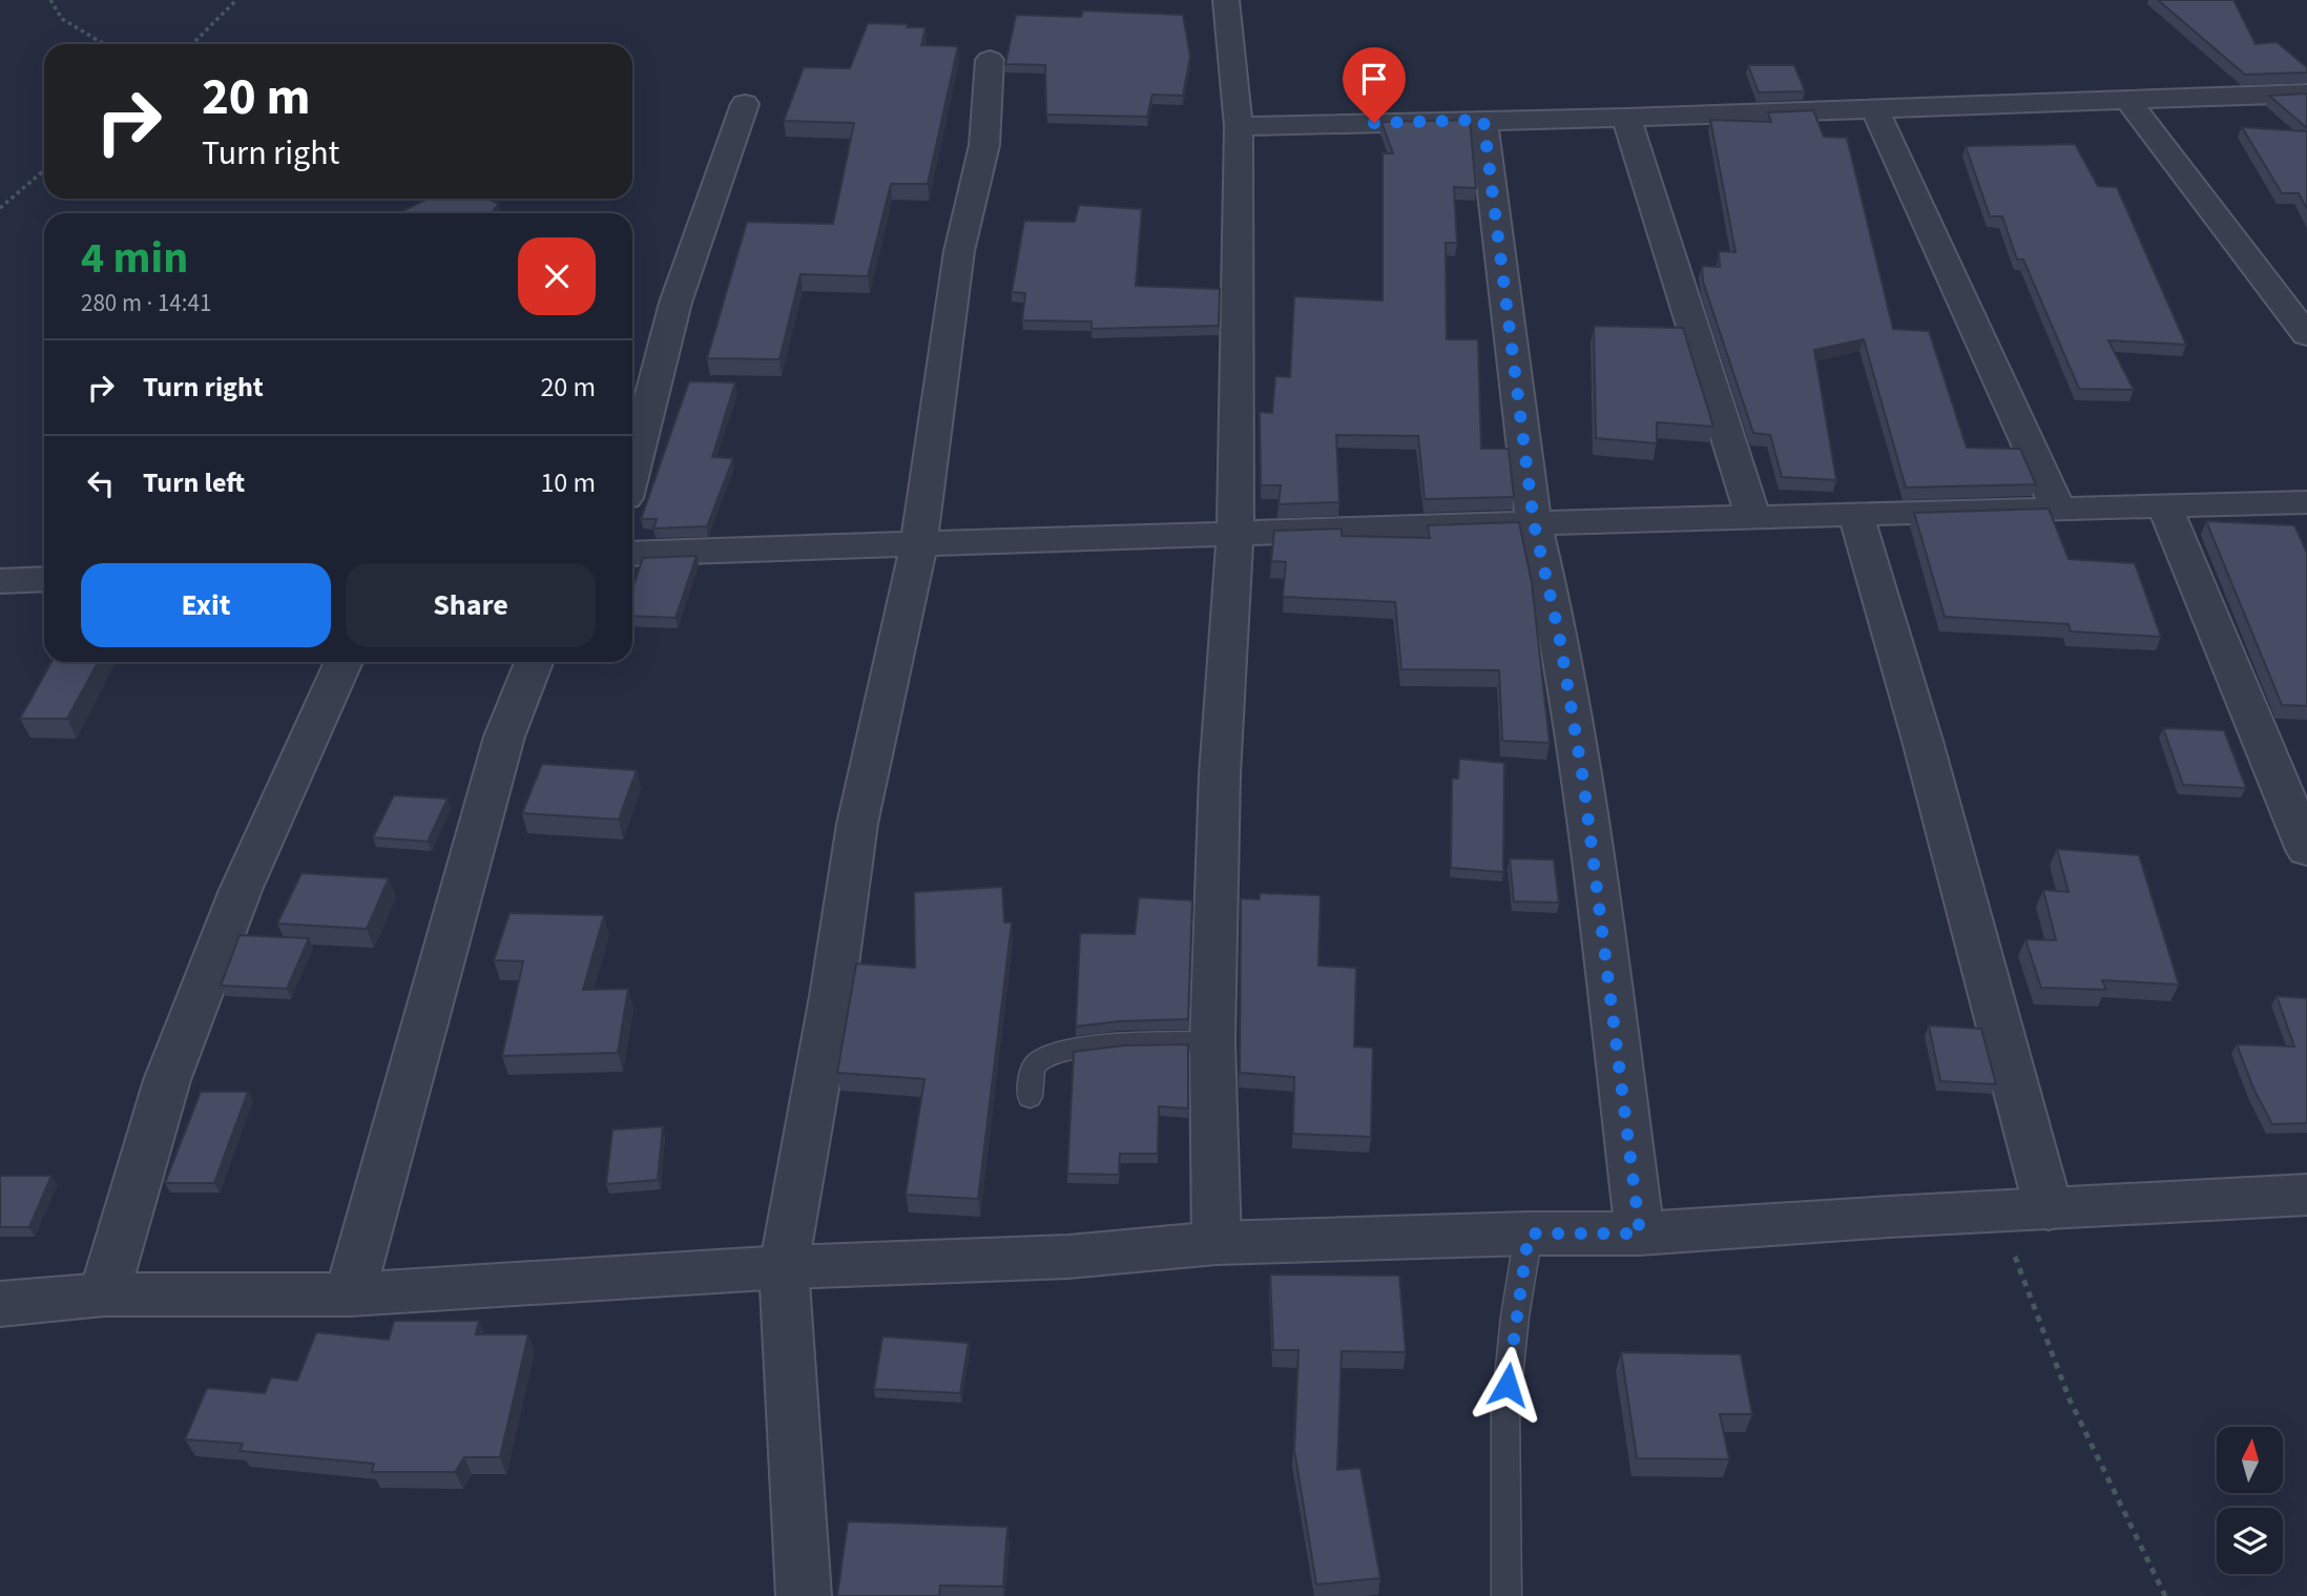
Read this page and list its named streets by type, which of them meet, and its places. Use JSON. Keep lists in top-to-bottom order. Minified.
{"north":"top","page":{"turn":["20 m","Turn right"],"heading":["4 min","280 m · 14:41"],"list":[{"name":"Turn right","value":"20 m"},{"name":"Turn left","value":"10 m"}],"buttons":["Exit","Share"]}}
